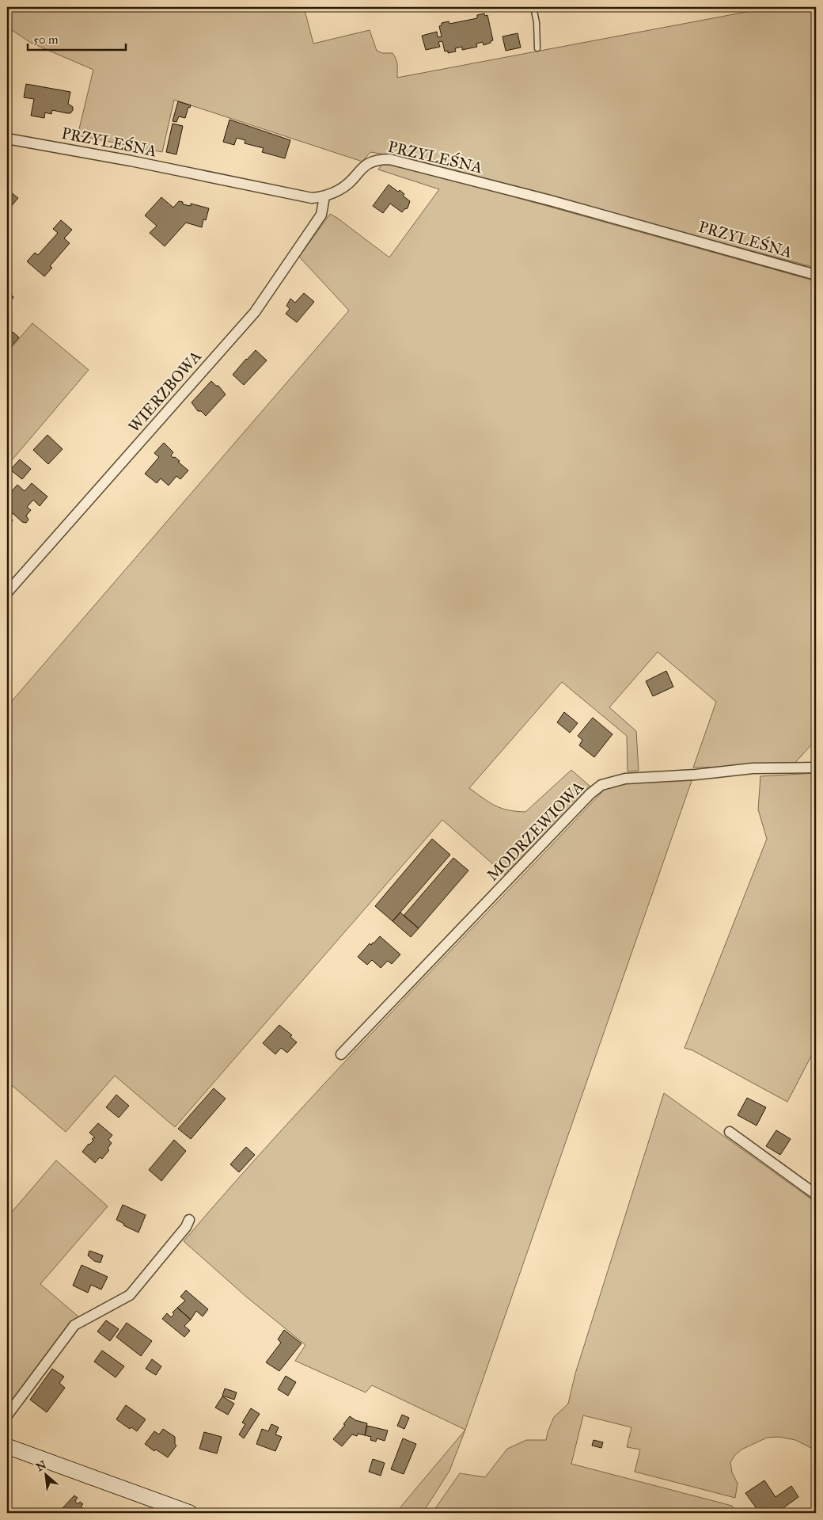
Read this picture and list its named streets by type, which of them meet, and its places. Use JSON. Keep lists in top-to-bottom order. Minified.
{"streets":{"street":["PRZYLEŚNA","WIERZBOWA","MODRZEWIOWA"]},"crossings":[["PRZYLEŚNA","WIERZBOWA"]],"scale_bar":"50 m","north":"top left"}
